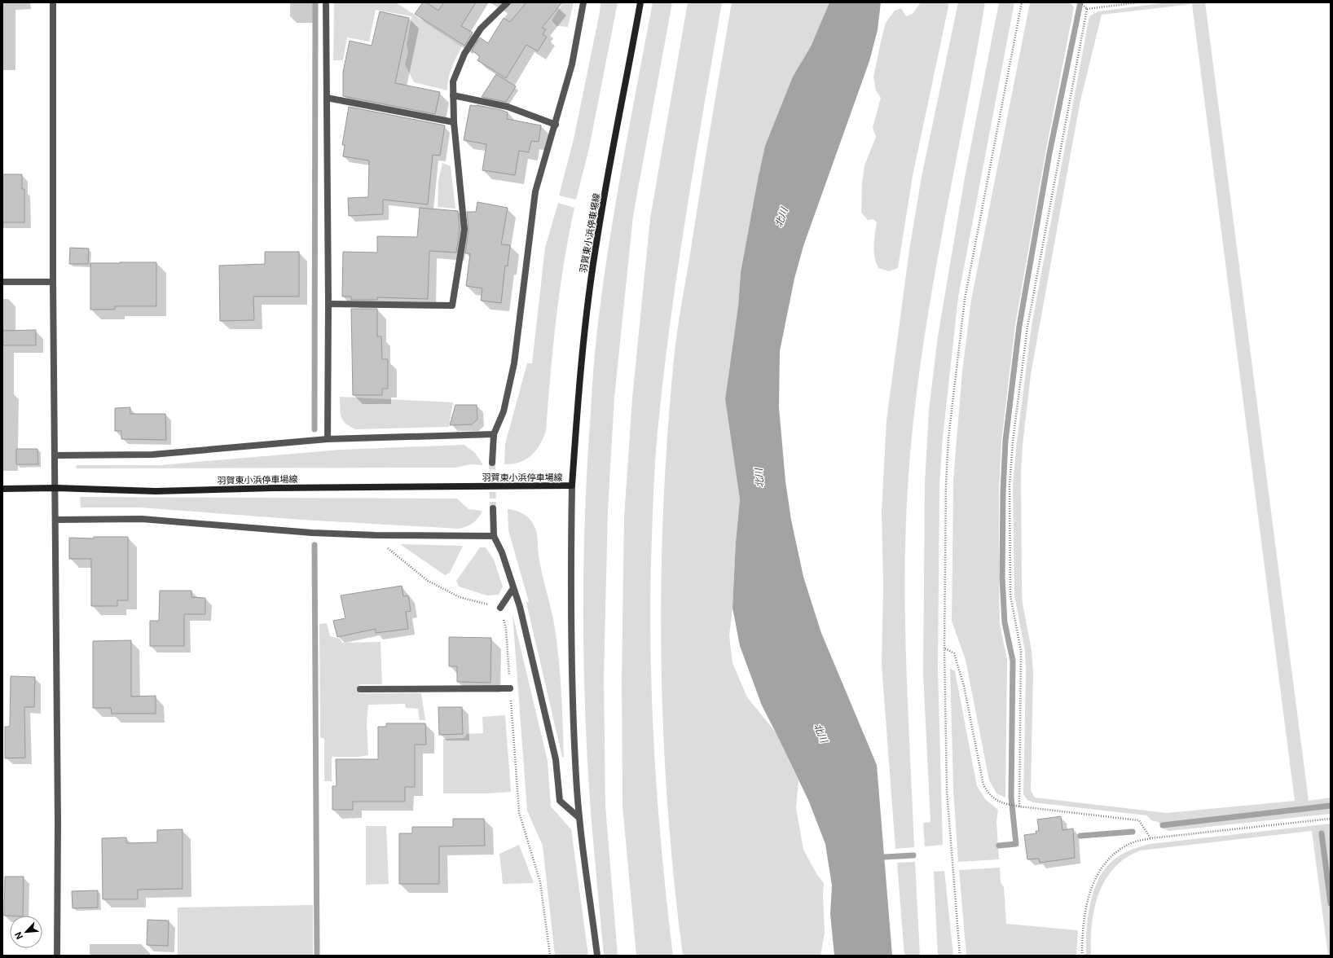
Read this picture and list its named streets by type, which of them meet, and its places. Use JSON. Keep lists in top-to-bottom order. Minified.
{"streets":{"main road":["羽賀東小浜停車場線"]},"water":["北川"],"north":"bottom left"}
